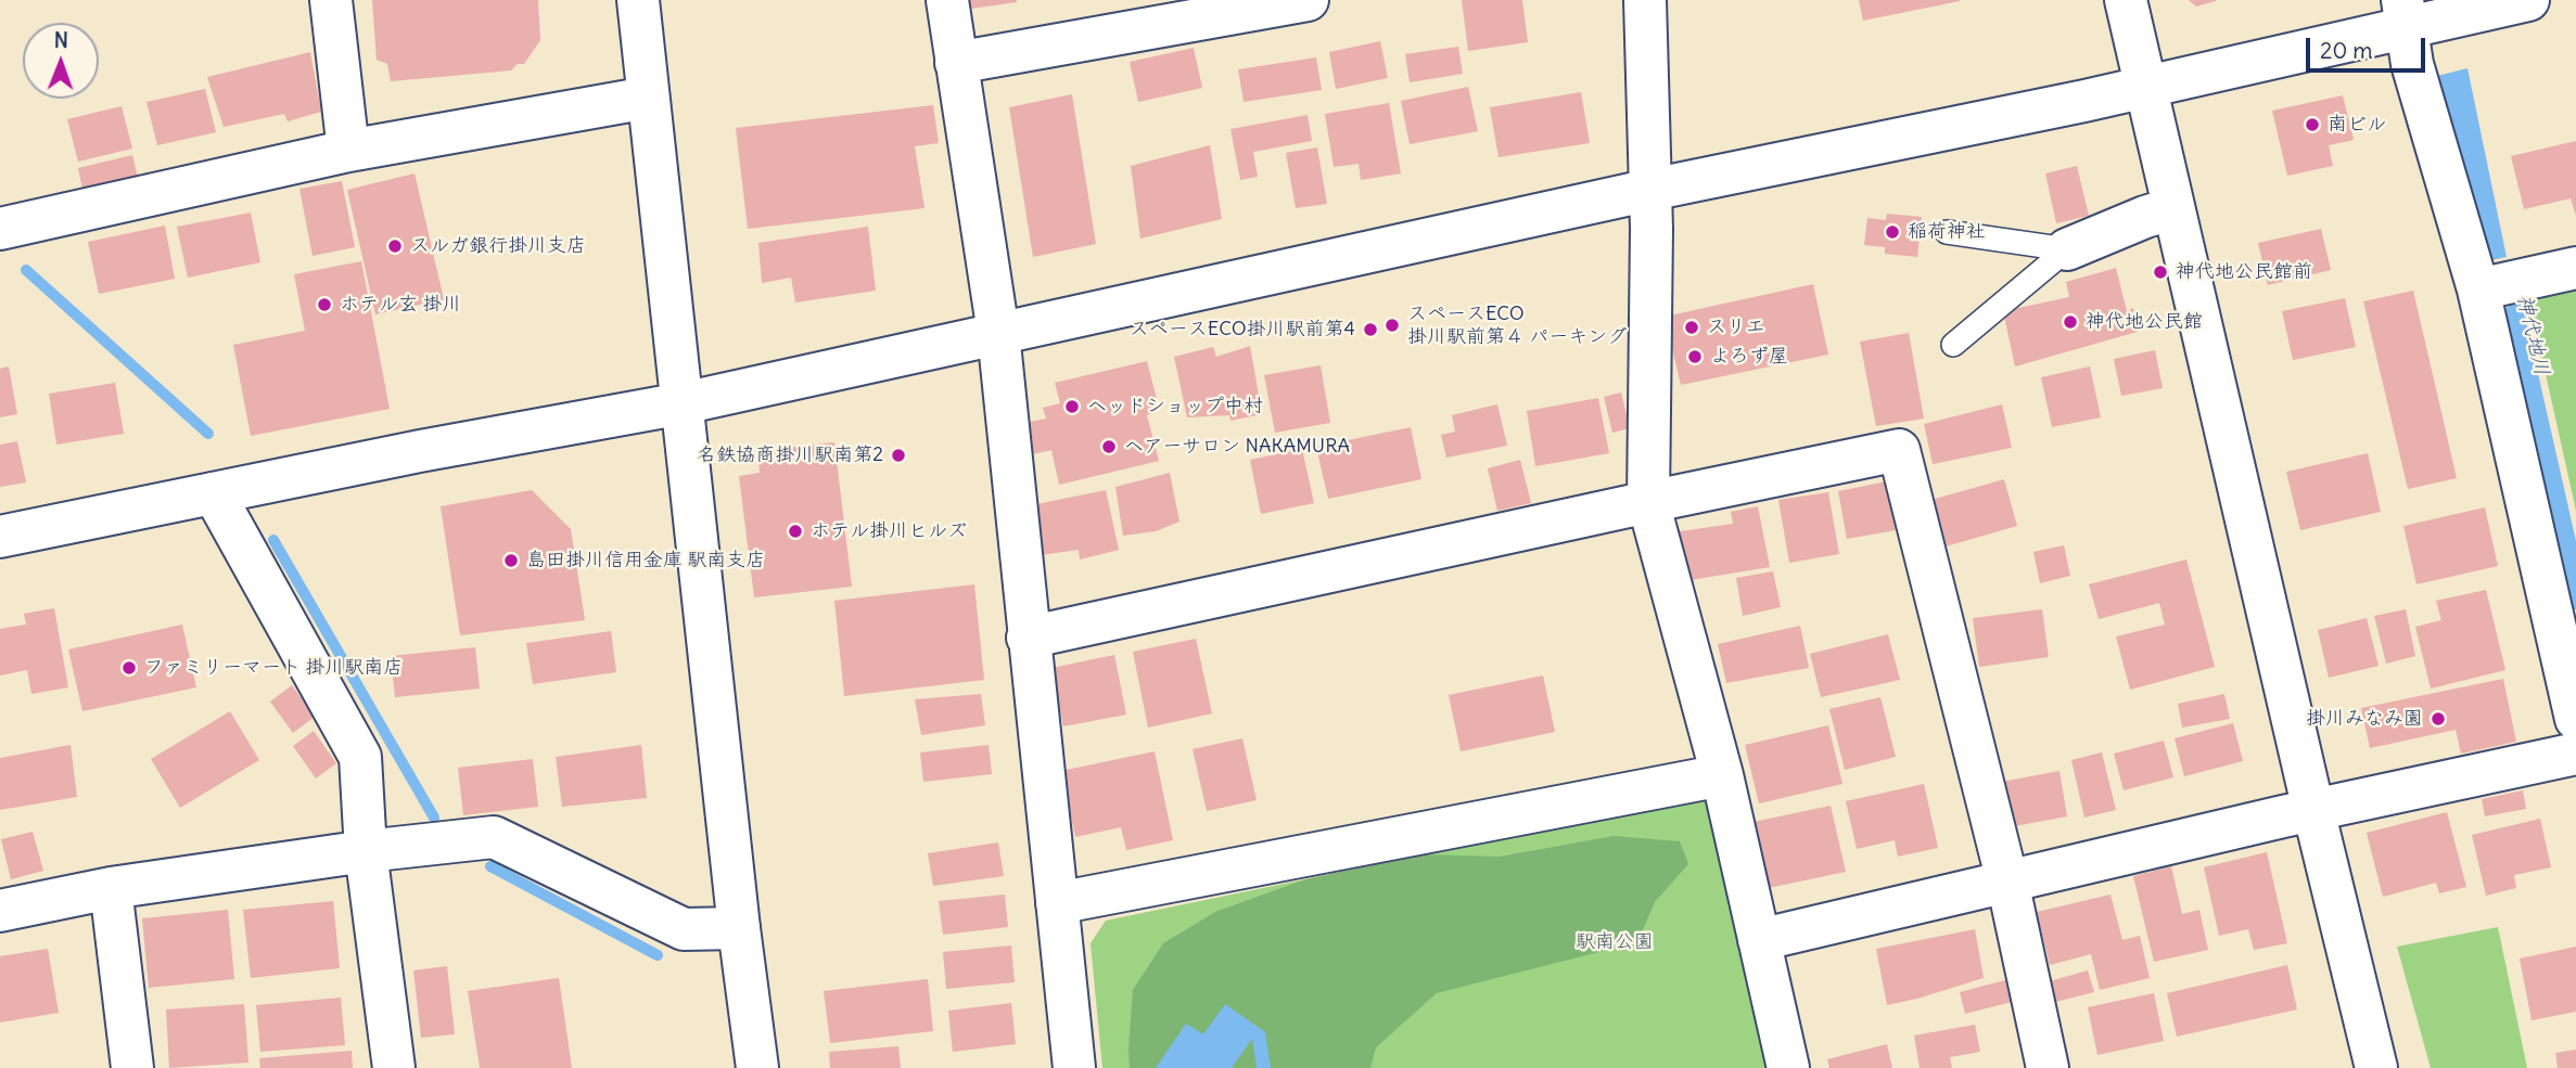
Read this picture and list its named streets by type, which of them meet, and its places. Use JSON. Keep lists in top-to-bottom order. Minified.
{"water":["神代地川"],"parks":["駅南公園"],"places":["南ビル","稲荷神社","スルガ銀行掛川支店","神代地公民館前","ホテル玄 掛川","神代地公民館","スペースECO 掛川駅前第４ パーキング","スリエ","スペースECO掛川駅前第4","よろず屋","ヘッドショップ中村","ヘアーサロン NAKAMURA","名鉄協商掛川駅南第2","ホテル掛川ヒルズ","島田掛川信用金庫 駅南支店","ファミリーマート 掛川駅南店","掛川みなみ園"],"scale_bar":"20 m","north":"top"}
